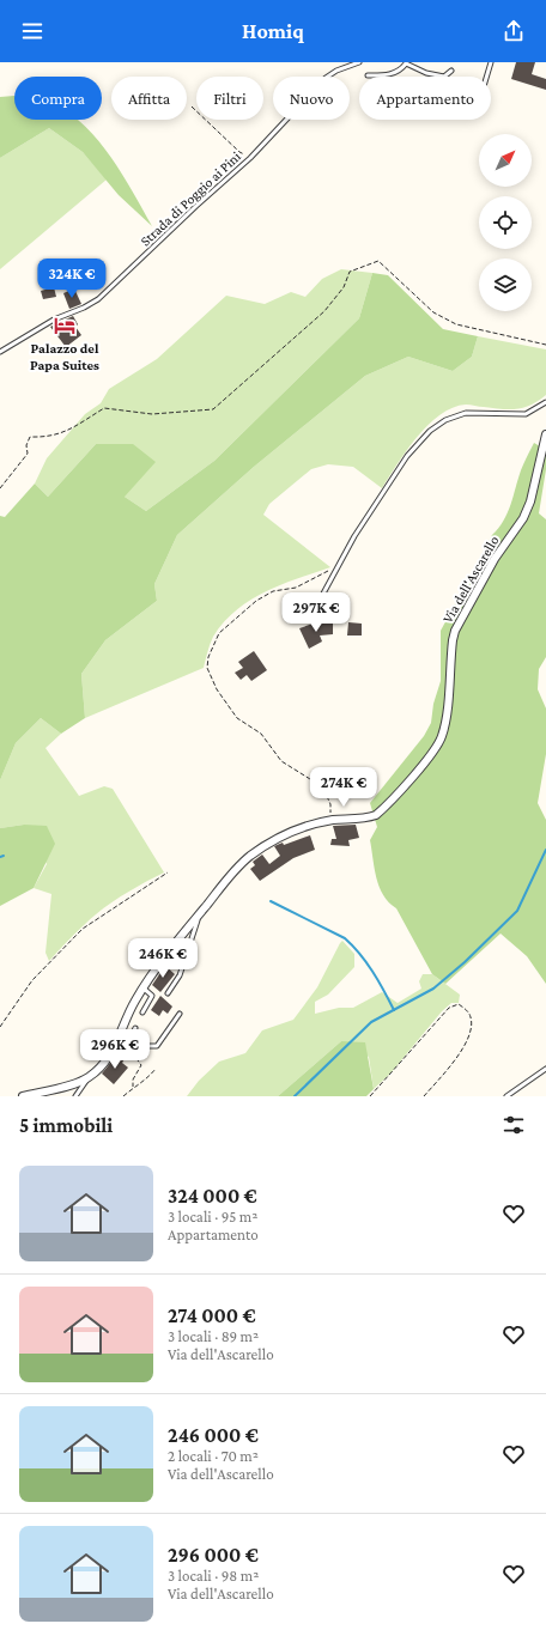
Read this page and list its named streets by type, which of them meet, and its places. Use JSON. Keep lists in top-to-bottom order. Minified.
{"streets":{"street":["Via dell'Ascarello"],"lane":["Strada di Poggio ai Pini"]},"places":{"hotel":["Palazzo del Papa Suites"]},"north":"top right","page":{"header":"Homiq","chip":["Compra","Affitta","Filtri","Nuovo","Appartamento"],"price":["324K €","297K €","274K €","246K €","296K €"],"heading":"5 immobili","list":[{"name":"324 000 €","note":"3 locali · 95 m² · Appartamento"},{"name":"274 000 €","note":"3 locali · 89 m² · Via dell'Ascarello"},{"name":"246 000 €","note":"2 locali · 70 m² · Via dell'Ascarello"},{"name":"296 000 €","note":"3 locali · 98 m² · Via dell'Ascarello"}]}}
